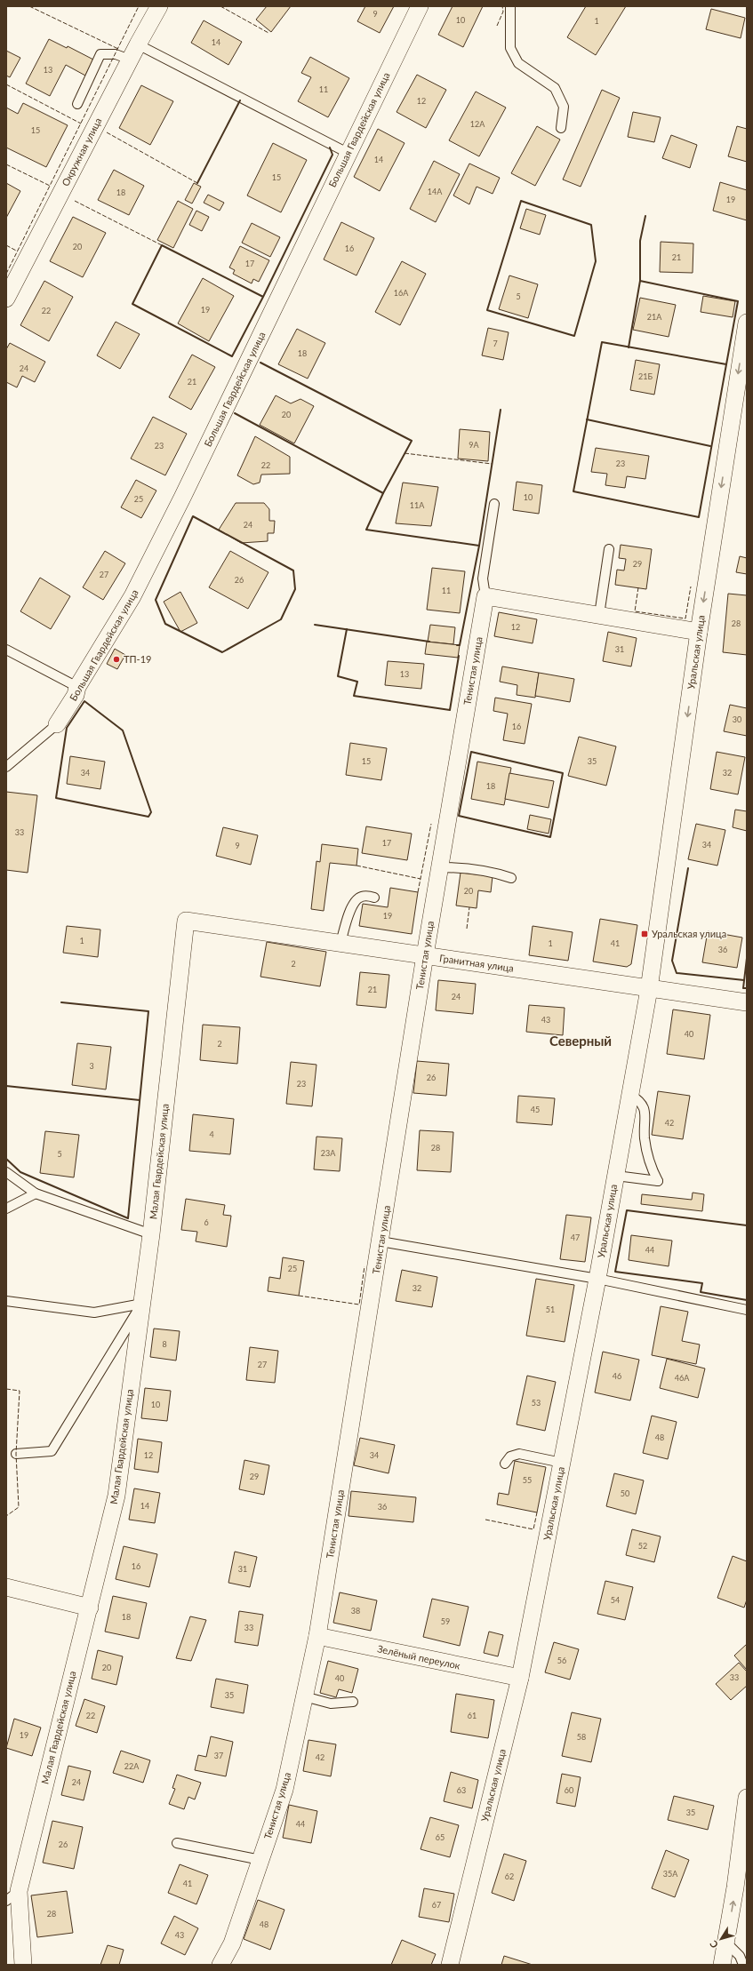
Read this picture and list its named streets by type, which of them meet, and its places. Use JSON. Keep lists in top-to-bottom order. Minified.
{"streets":{"street":["Большая Гвардейская улица","Окружная улица","Уральская улица","Тенистая улица","Гранитная улица","Малая Гвардейская улица","Зелёный переулок"]},"crossings":[["Уральская улица","Гранитная улица"],["Уральская улица","Зелёный переулок"],["Тенистая улица","Гранитная улица"],["Тенистая улица","Зелёный переулок"],["Гранитная улица","Малая Гвардейская улица"]],"one_way":["Уральская улица"],"districts":["Северный"],"places":{"other":["ТП-19"],"transit":["Уральская улица"]},"house_numbers":["9","10","1","14","13","11","12","12А","15","14","15","14А","18","19","20","16","21","17","16А","5","19","22","21А","7","18","24","21Б","21","20","9А","23","23","22","10","25","11А","24","29","27","26","11","28","12","31","13","30","16","15","35","34","32","18","33","17","34","9","20","19","1","1","41","36","2","21","24","43","40","2","3","26","23","45","42","4","28","23А","5","6","47","44","25","32","51","8","27","46","46А","53","10","48","12","34","29","55","50","14","36","52","16","31","54","38","18","59","33","56","20","33","40","35","22","61","19","58","37","42","22А","24","63","60","35","44","65","26","35А","62","41","67","28","48","43"],"north":"bottom left"}
